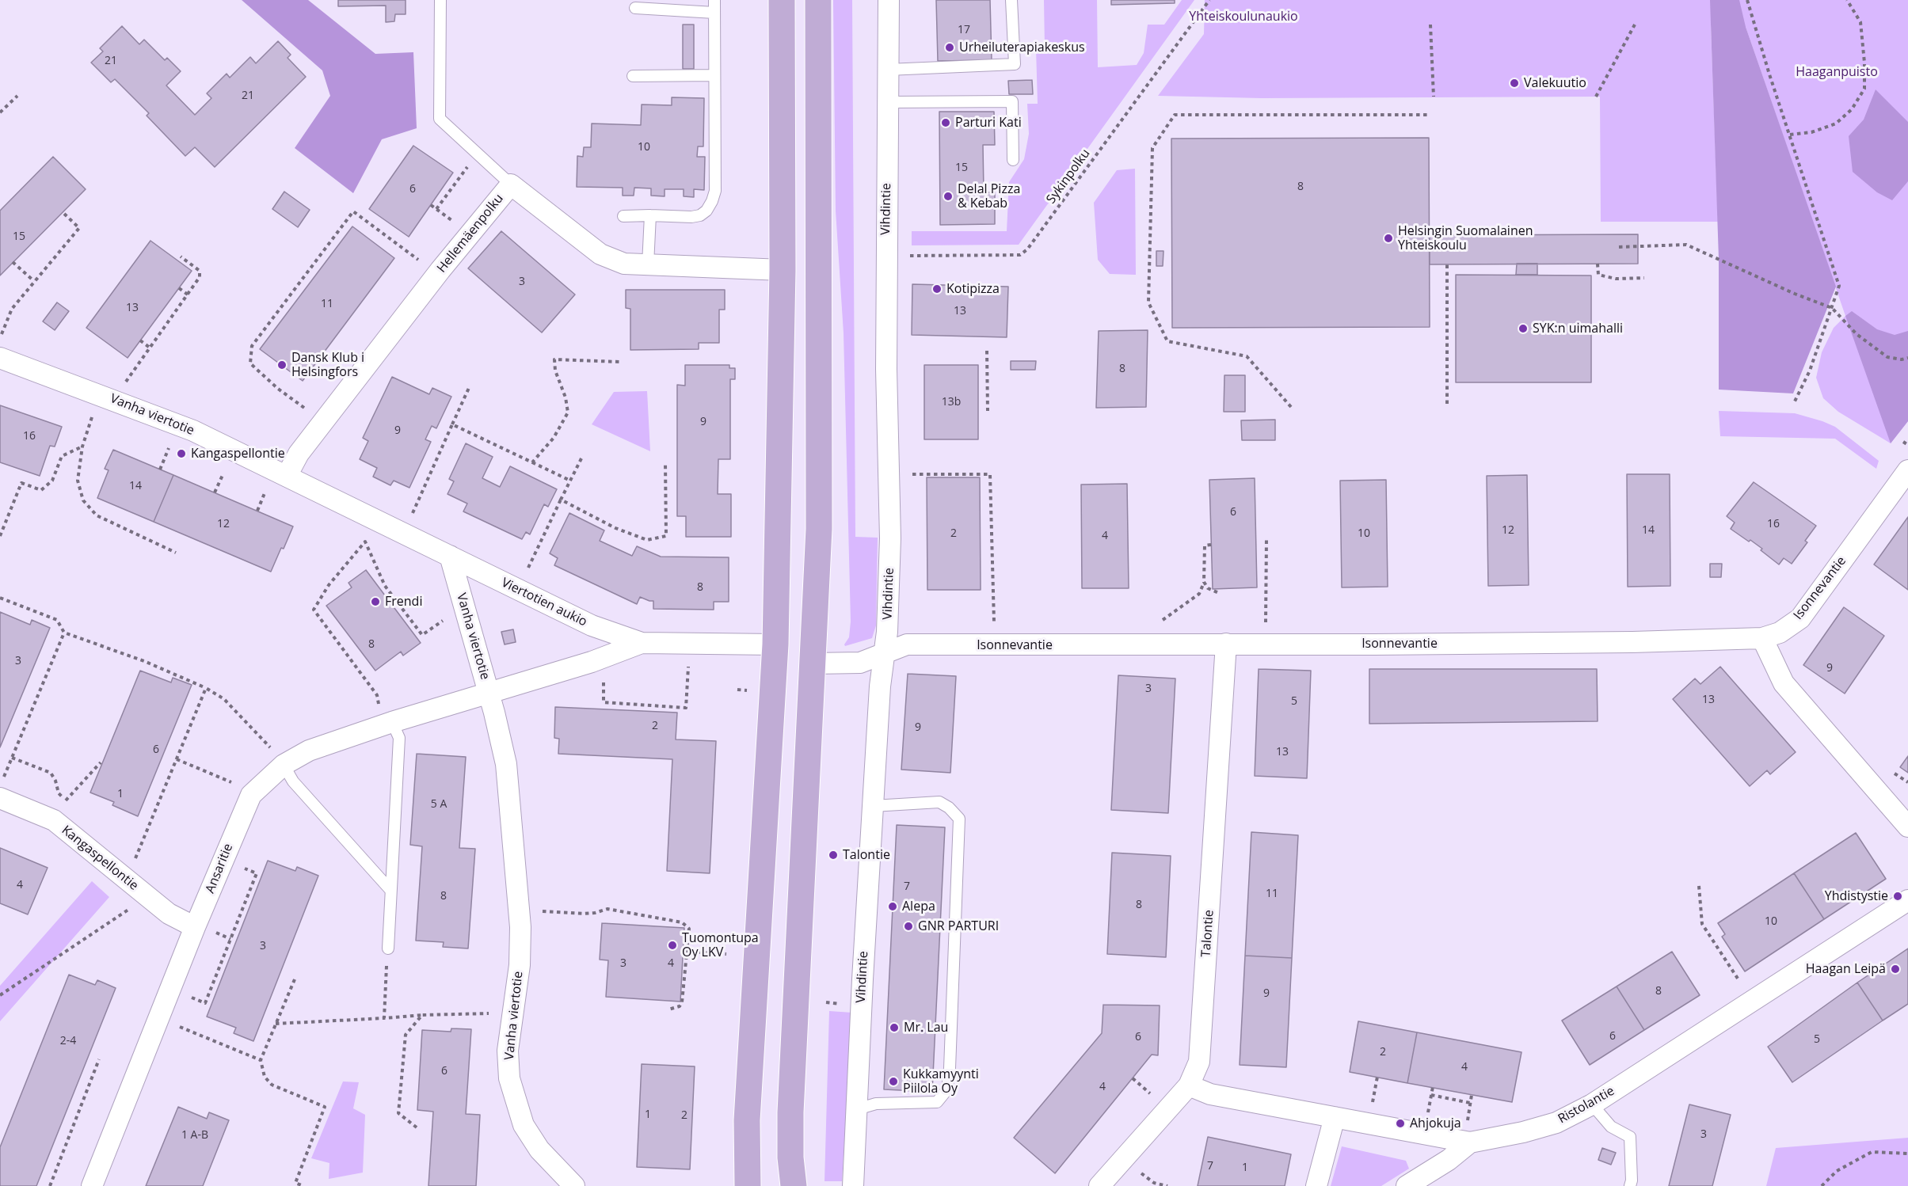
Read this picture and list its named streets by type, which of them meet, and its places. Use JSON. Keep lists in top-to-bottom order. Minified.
{"streets":{"street":["Vihdintie","Hellemäenpolku","Vanha viertotie","Isonnevantie","Viertotien aukio","Kangaspellontie","Ansaritie","Talontie","Ristolantie"],"path":["Sykinpolku"]},"crossings":[["Sykinpolku","Vihdintie"],["Vihdintie","Isonnevantie"],["Hellemäenpolku","Vanha viertotie"],["Vanha viertotie","Viertotien aukio"],["Vanha viertotie","Ansaritie"],["Isonnevantie","Talontie"],["Viertotien aukio","Ansaritie"],["Kangaspellontie","Ansaritie"],["Talontie","Ristolantie"]],"parks":["Yhteiskoulunaukio","Haaganpuisto"],"places":["Urheiluterapiakeskus","Valekuutio","Parturi Kati","Delal Pizza & Kebab","Helsingin Suomalainen Yhteiskoulu","Kotipizza","SYK:n uimahalli","Dansk Klub i Helsingfors","Kangaspellontie","Frendi","Talontie","Yhdistystie","Alepa","GNR PARTURI","Tuomontupa Oy LKV","Haagan Leipä","Mr. Lau","Kukkamyynti Piilola Oy","Ahjokuja"],"house_numbers":["17","21","21","10","15","8","6","15","3","11","13","13","8","13b","9","9","16","14","6","12","16","12","14","2","10","4","8","8","3","9","3","13","5","2","9","6","13","1","5 A","4","7","11","8","8","10","3","3","4","8","9","6","6","5","2-4","2","4","6","4","1","2","3","1 A-B","7","1"]}
